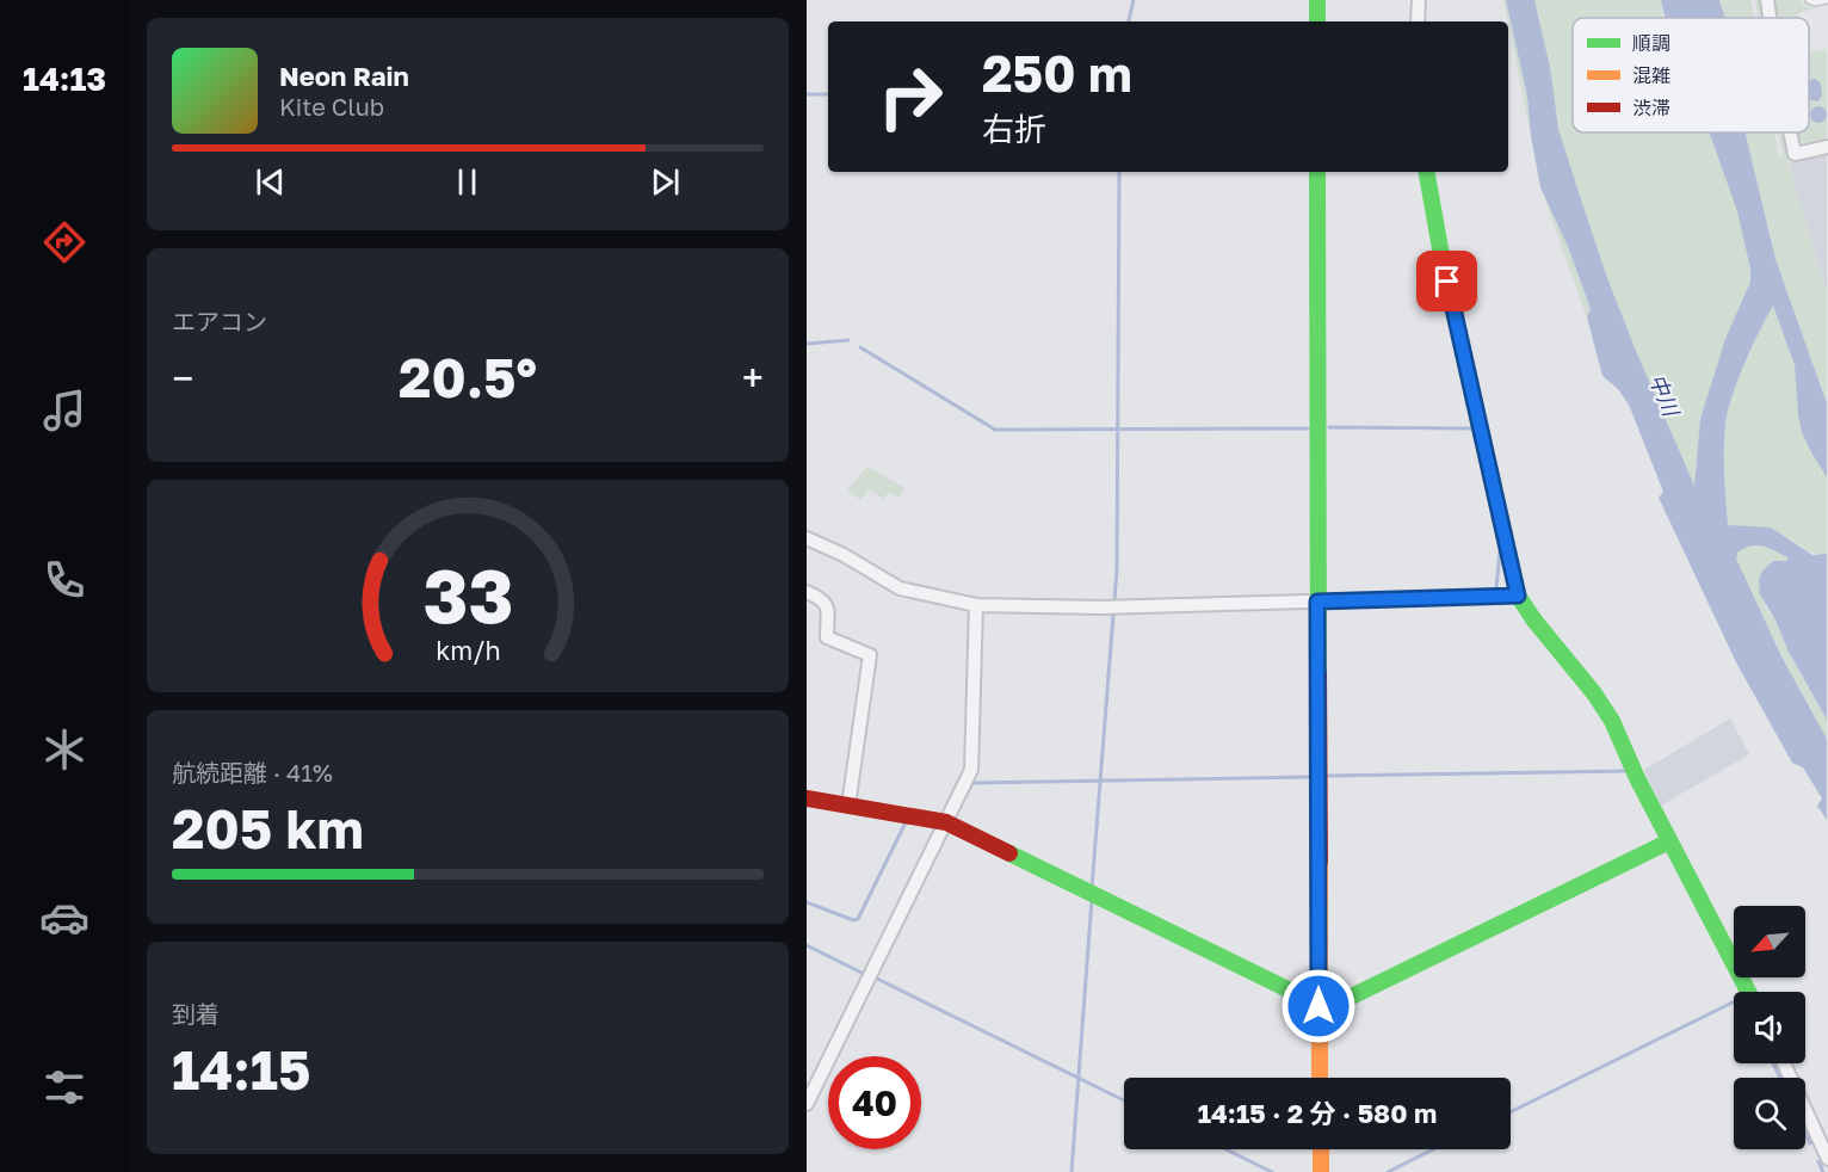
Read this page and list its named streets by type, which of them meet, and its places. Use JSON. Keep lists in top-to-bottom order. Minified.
{"water":["中川"],"legend":["順調","混雑","渋滞"],"north":"bottom left","page":{"tabs":"14:13","turn":["250 m","右折"],"song":["Neon Rain","Kite Club"],"tile":["エアコン",["航続距離 · 41%","205 km"],["到着","14:15"]],"heat":["−","20.5°","+"],"limit":"40","trip":"14:15 · 2 分 · 580 m","gauge":["33","km/h"]}}
